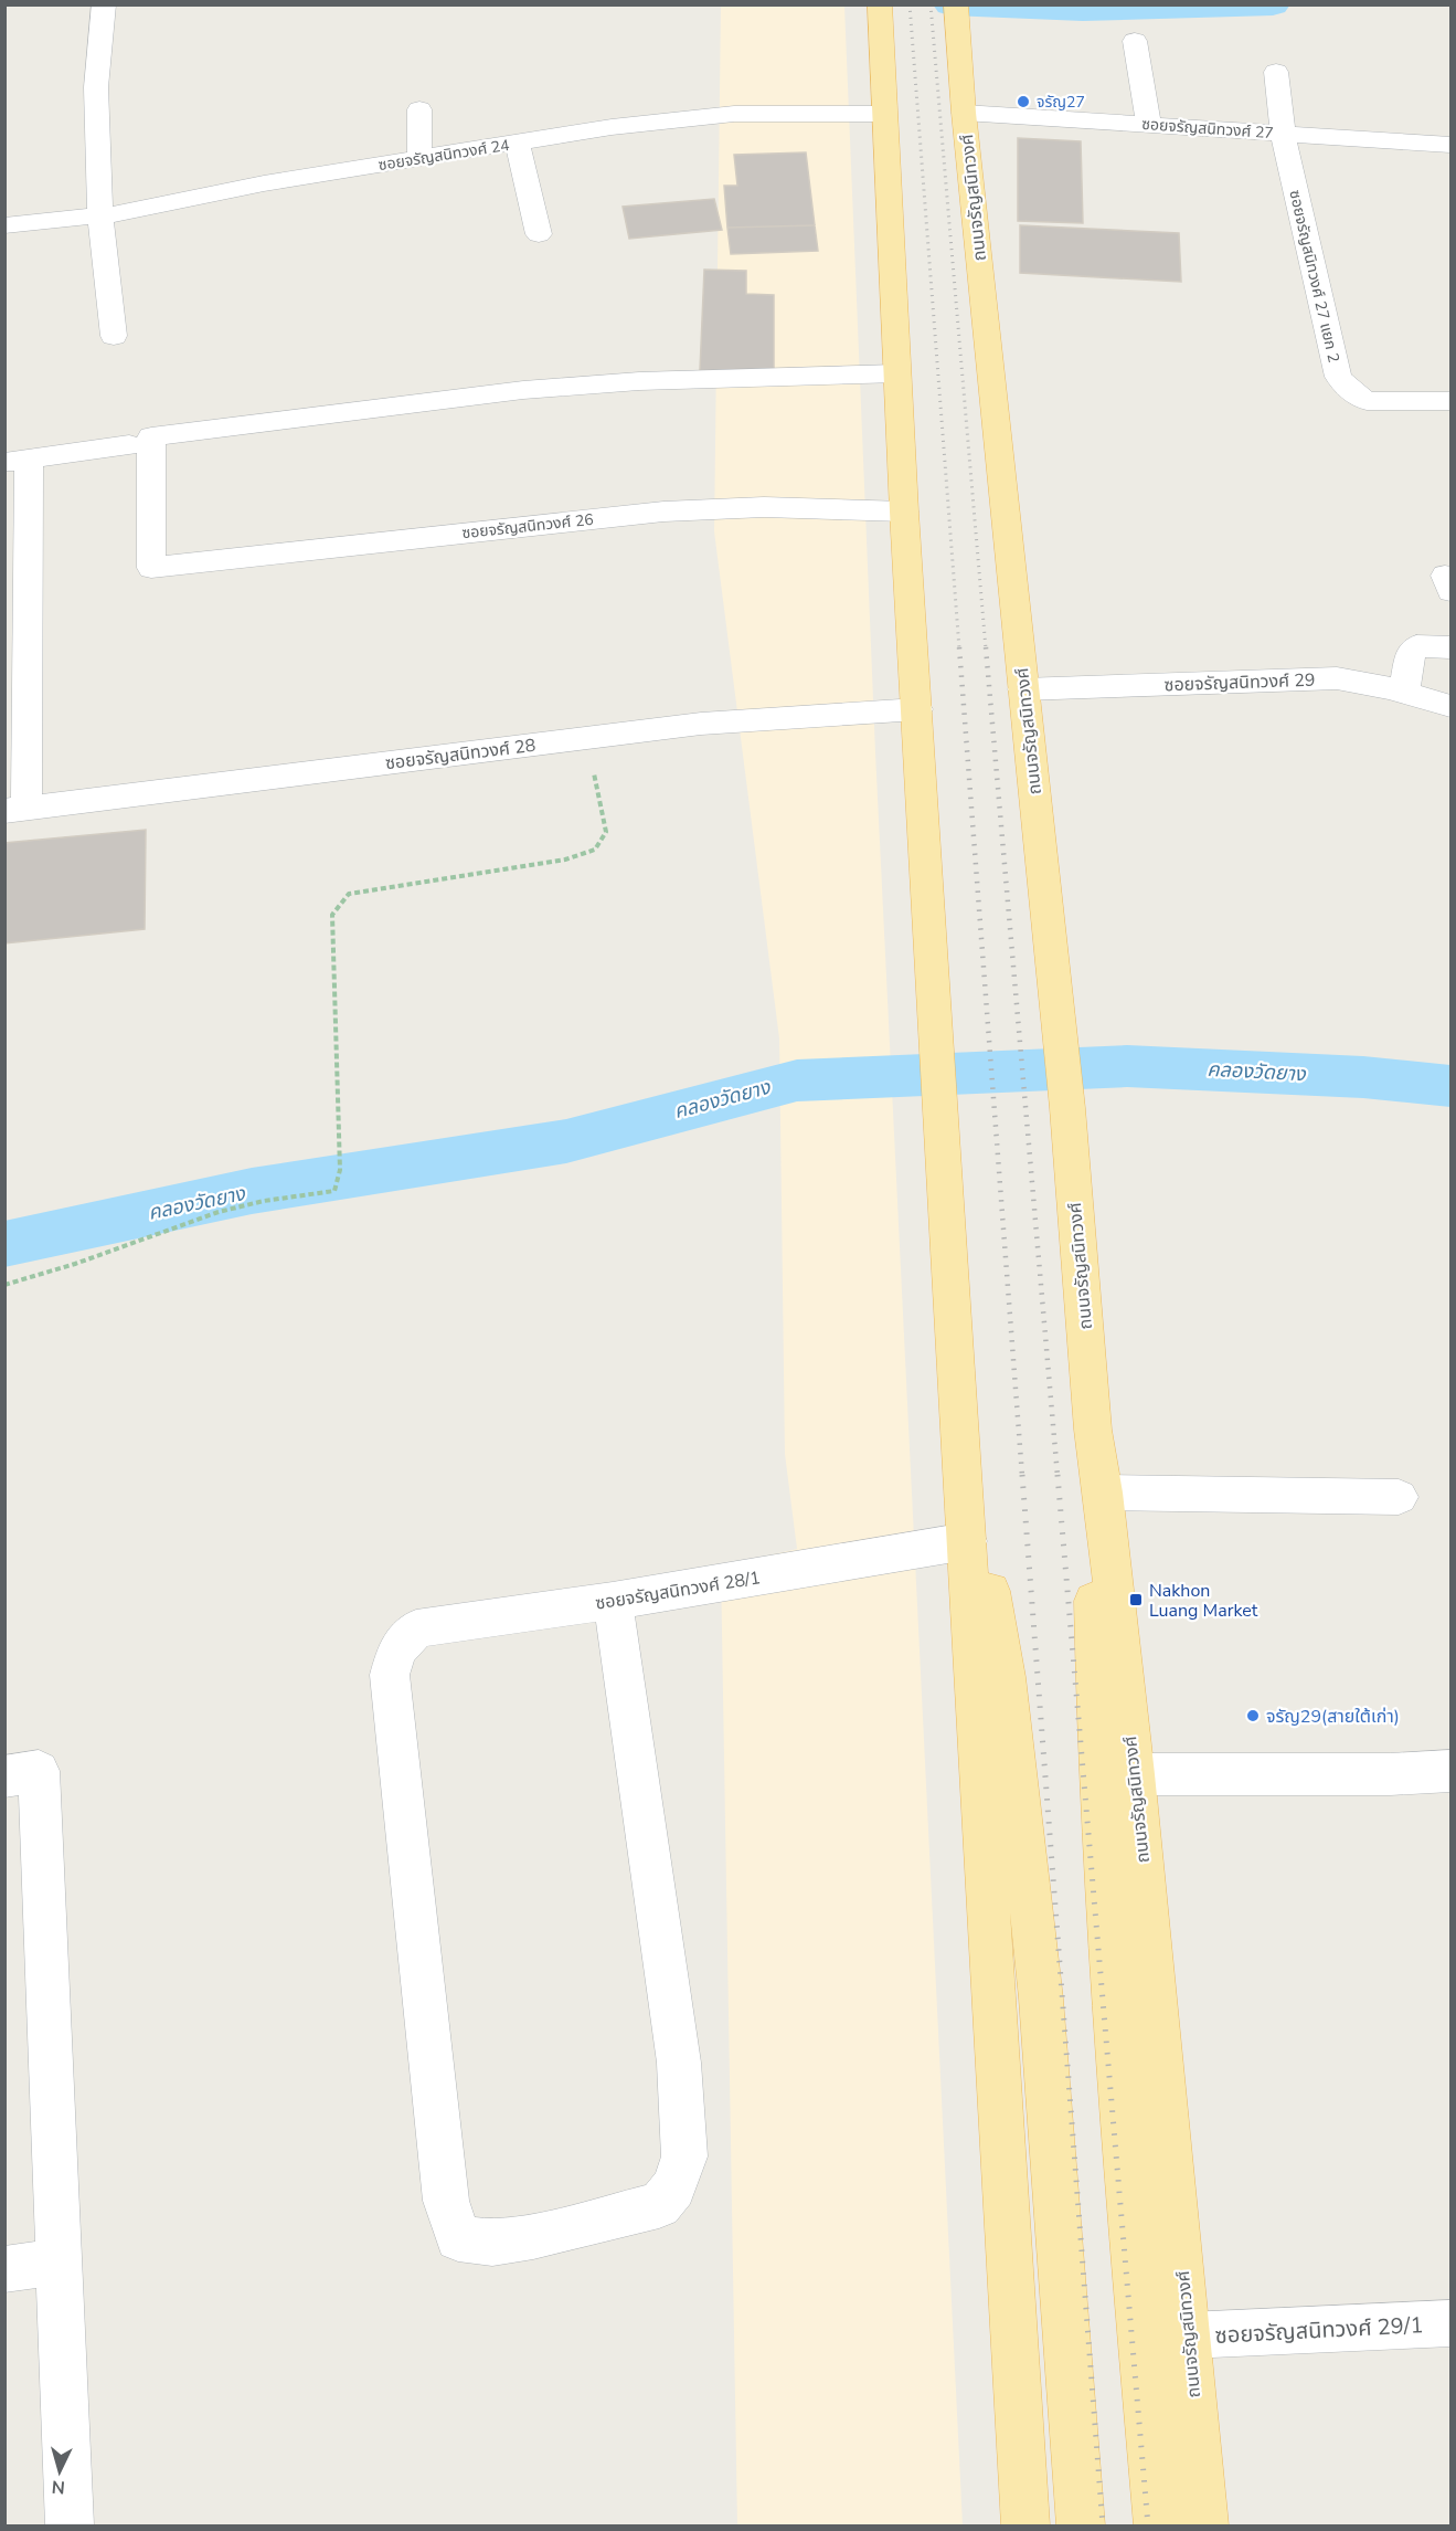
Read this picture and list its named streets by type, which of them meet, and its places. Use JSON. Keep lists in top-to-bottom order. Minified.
{"streets":{"main road":["ถนนจรัญสนิทวงศ์"],"street":["ซอยจรัญสนิทวงศ์ 27","ซอยจรัญสนิทวงศ์ 24","ซอยจรัญสนิทวงศ์ 27 แยก 2","ซอยจรัญสนิทวงศ์ 26","ซอยจรัญสนิทวงศ์ 29","ซอยจรัญสนิทวงศ์ 28","ซอยจรัญสนิทวงศ์ 28/1","ซอยจรัญสนิทวงศ์ 29/1"]},"crossings":[["ซอยจรัญสนิทวงศ์ 27","ถนนจรัญสนิทวงศ์"],["ซอยจรัญสนิทวงศ์ 27","ซอยจรัญสนิทวงศ์ 27 แยก 2"],["ถนนจรัญสนิทวงศ์","ซอยจรัญสนิทวงศ์ 29"],["ถนนจรัญสนิทวงศ์","ซอยจรัญสนิทวงศ์ 29/1"]],"water":["คลองวัดยาง"],"places":{"other":["จรัญ27","จรัญ29(สายใต้เก่า)"],"transit":["Nakhon Luang Market"]},"north":"bottom"}
